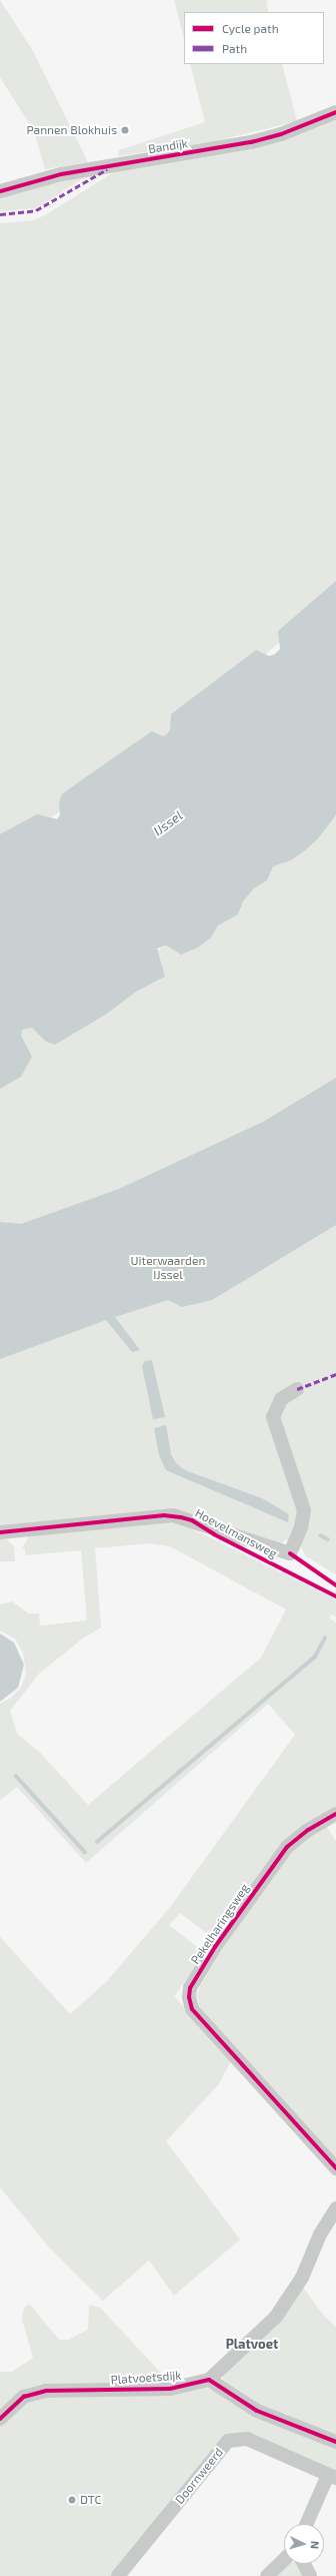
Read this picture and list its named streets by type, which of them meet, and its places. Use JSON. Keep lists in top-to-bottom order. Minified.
{"streets":{"street":["Bandijk","Hoevelmansweg","Pekelharingsweg","Platvoetsdijk","Doornweerd"]},"districts":["Platvoet"],"water":["IJssel"],"parks":["Uiterwaarden IJssel"],"places":["Pannen Blokhuis","DTC"],"legend":["Cycle path","Path"],"north":"right"}
